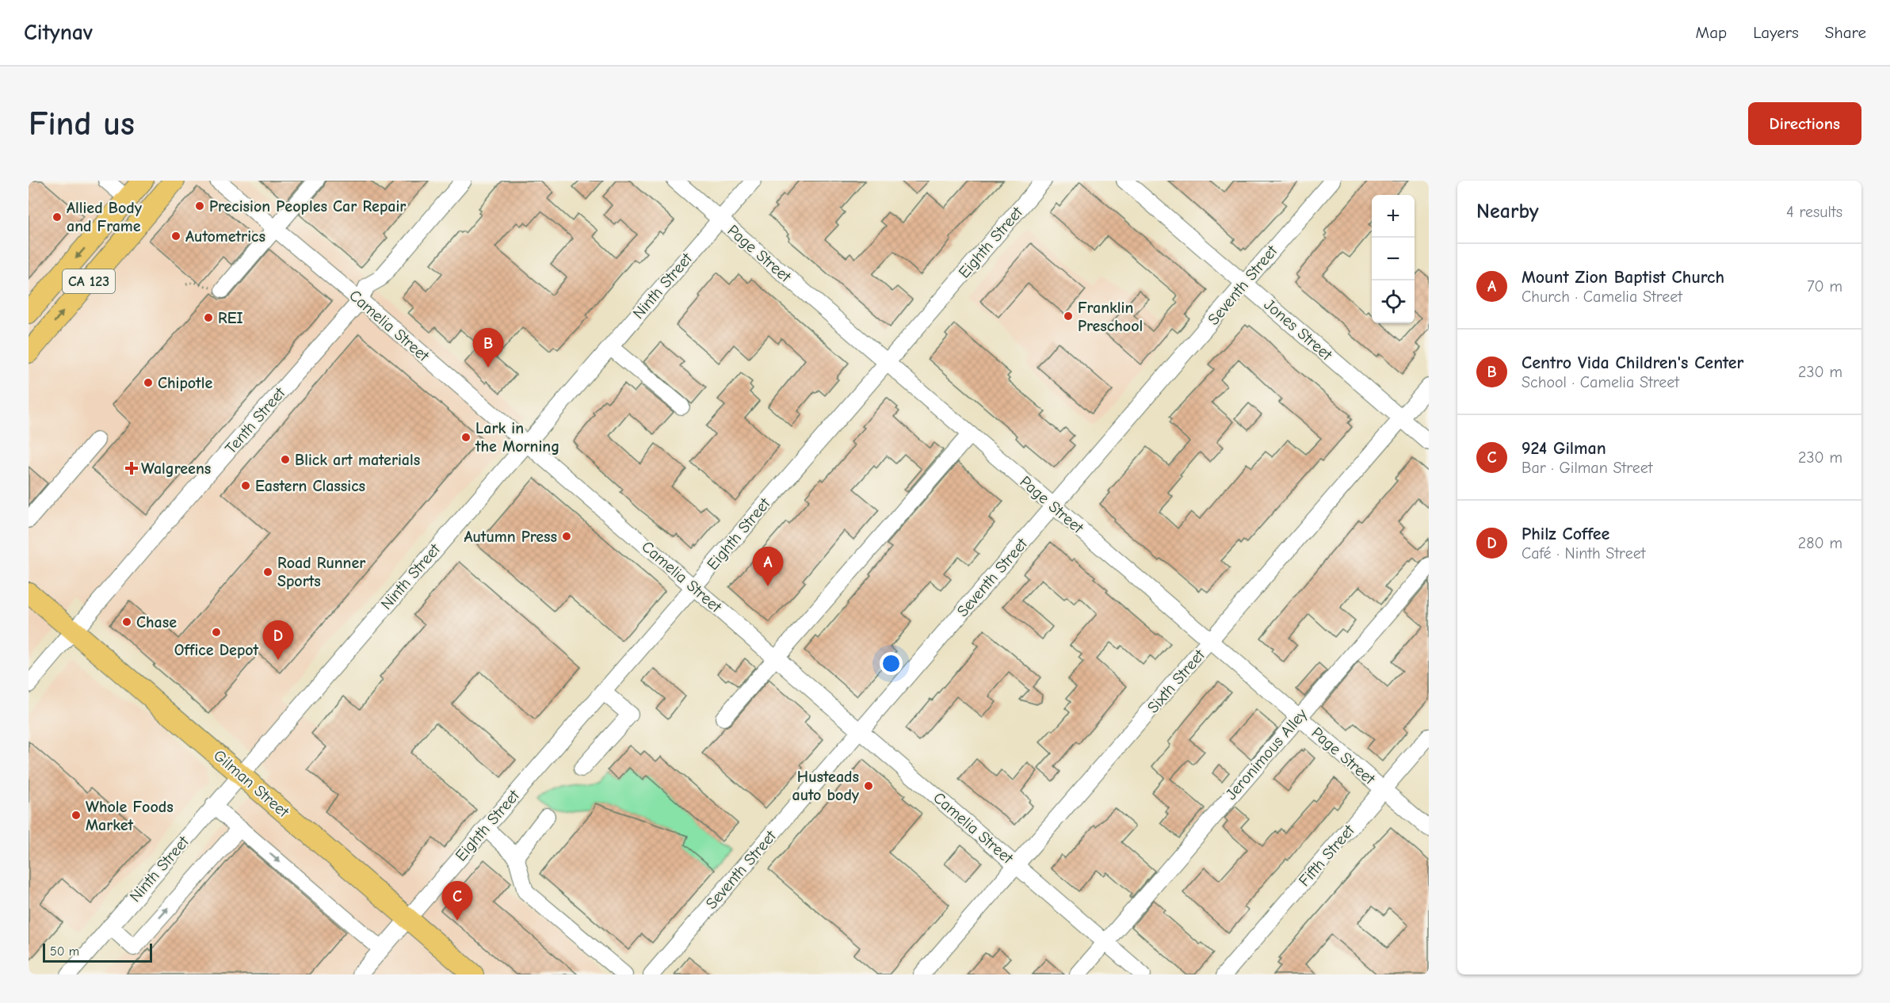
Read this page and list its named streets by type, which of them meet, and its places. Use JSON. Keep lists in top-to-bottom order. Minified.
{"streets":{"main road":["CA 123","Gilman Street"],"street":["Eighth Street","Page Street","Seventh Street","Ninth Street","Camelia Street","Jones Street","Tenth Street","Sixth Street","Jeronimous Alley","Fifth Street"]},"crossings":[["Eighth Street","Page Street"],["Eighth Street","Camelia Street"],["Eighth Street","Gilman Street"],["Page Street","Seventh Street"],["Page Street","Ninth Street"],["Page Street","Sixth Street"],["Page Street","Jeronimous Alley"],["Page Street","Fifth Street"],["Seventh Street","Camelia Street"],["Seventh Street","Jones Street"],["Ninth Street","Camelia Street"],["Ninth Street","Gilman Street"],["Camelia Street","Tenth Street"],["Camelia Street","Sixth Street"],["Camelia Street","Jeronimous Alley"],["Jones Street","Sixth Street"],["Tenth Street","Gilman Street"]],"places":{"other":["Precision Peoples Car Repair","Allied Body and Frame","Autometrics","Franklin Preschool","REI","Chipotle","Lark in the Morning","Blick art materials","Eastern Classics","Autumn Press","Road Runner Sports","Chase","Office Depot","Husteads auto body","Whole Foods Market"],"health":["Walgreens"]},"scale_bar":"50 m","page":{"header":"Citynav","nav":["Map","Layers","Share"],"buttons":"Directions","title":"Find us","heading":["Nearby","4 results"],"map_buttons":["+","−"],"list":[{"mark":"A","name":"Mount Zion Baptist Church","note":"Church · Camelia Street","value":"70 m"},{"mark":"B","name":"Centro Vida Children's Center","note":"School · Camelia Street","value":"230 m"},{"mark":"C","name":"924 Gilman","note":"Bar · Gilman Street","value":"230 m"},{"mark":"D","name":"Philz Coffee","note":"Café · Ninth Street","value":"280 m"}],"pins":["B","A","D","C"],"scale":"50 m"}}
